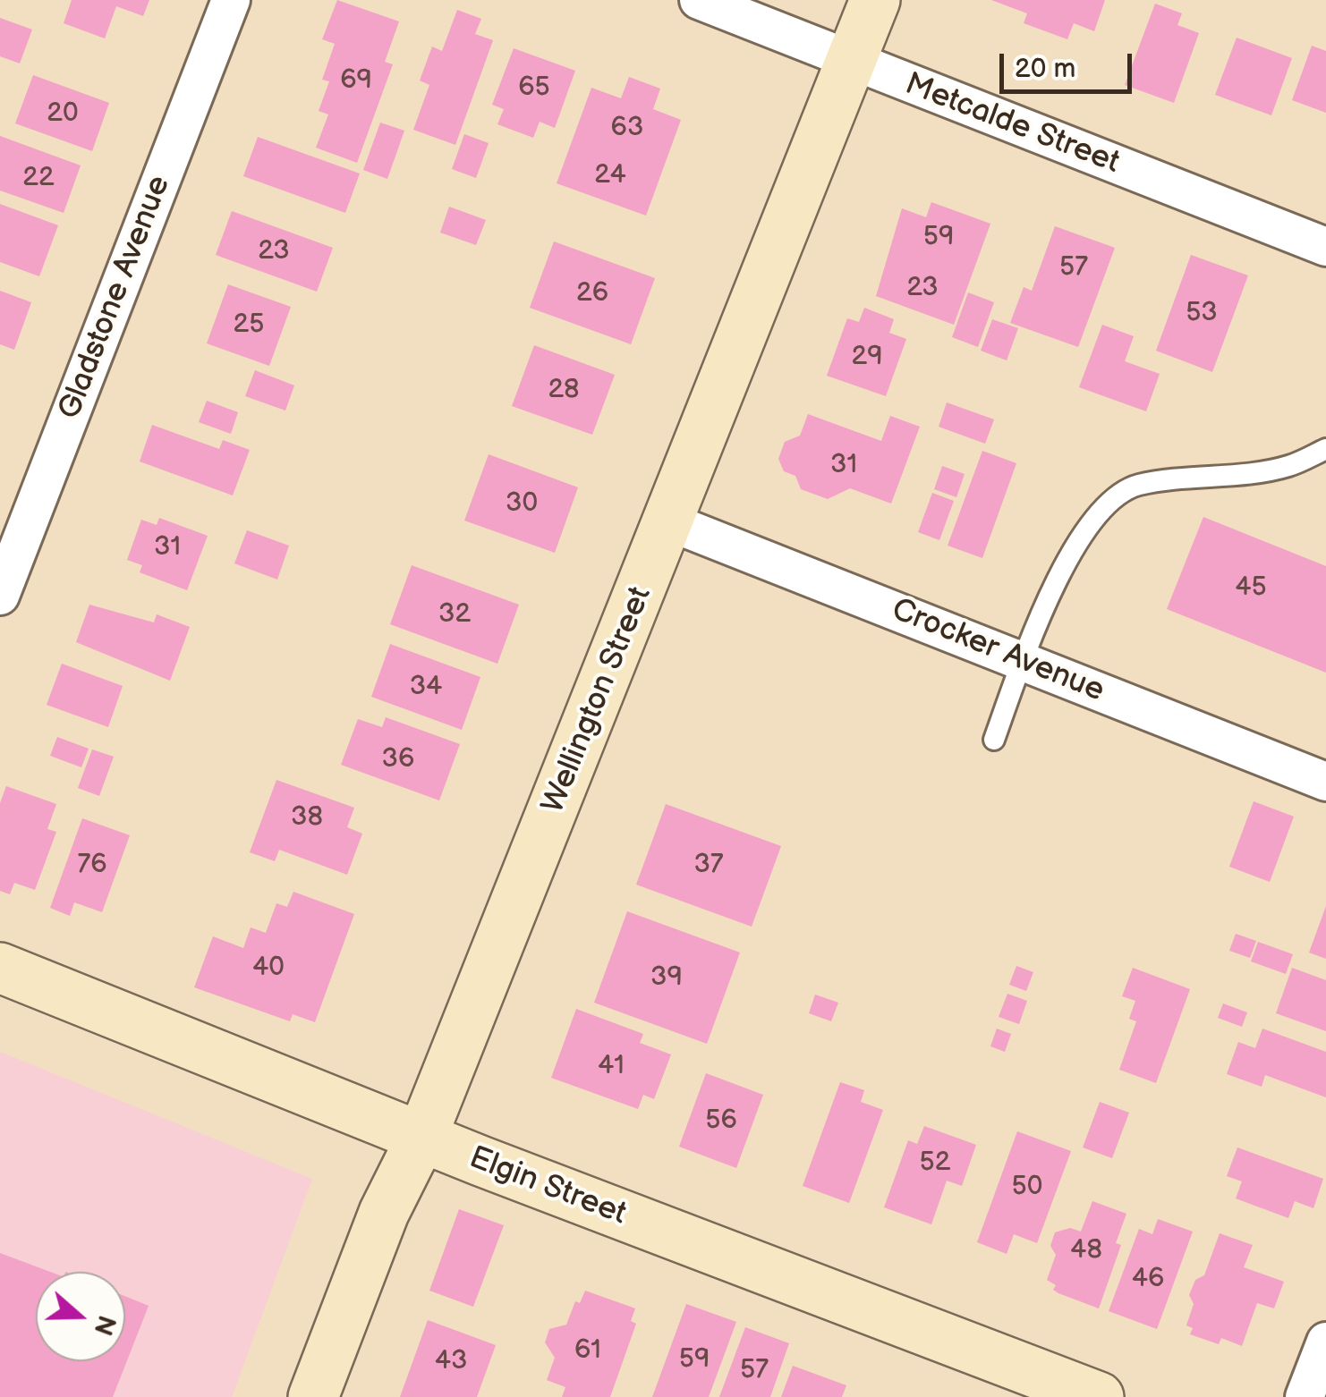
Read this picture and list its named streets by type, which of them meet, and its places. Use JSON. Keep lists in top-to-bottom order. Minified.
{"streets":{"street":["Metcalde Street","Gladstone Avenue","Crocker Avenue","Wellington Street","Elgin Street"]},"crossings":[["Metcalde Street","Wellington Street"],["Crocker Avenue","Wellington Street"],["Wellington Street","Elgin Street"]],"house_numbers":["69","65","20","63","24","22","59","23","57","23","26","53","25","29","28","31","30","31","45","32","34","36","38","76","37","40","39","41","56","52","50","48","46","61","59","43","57"],"scale_bar":"20 m","north":"right"}
